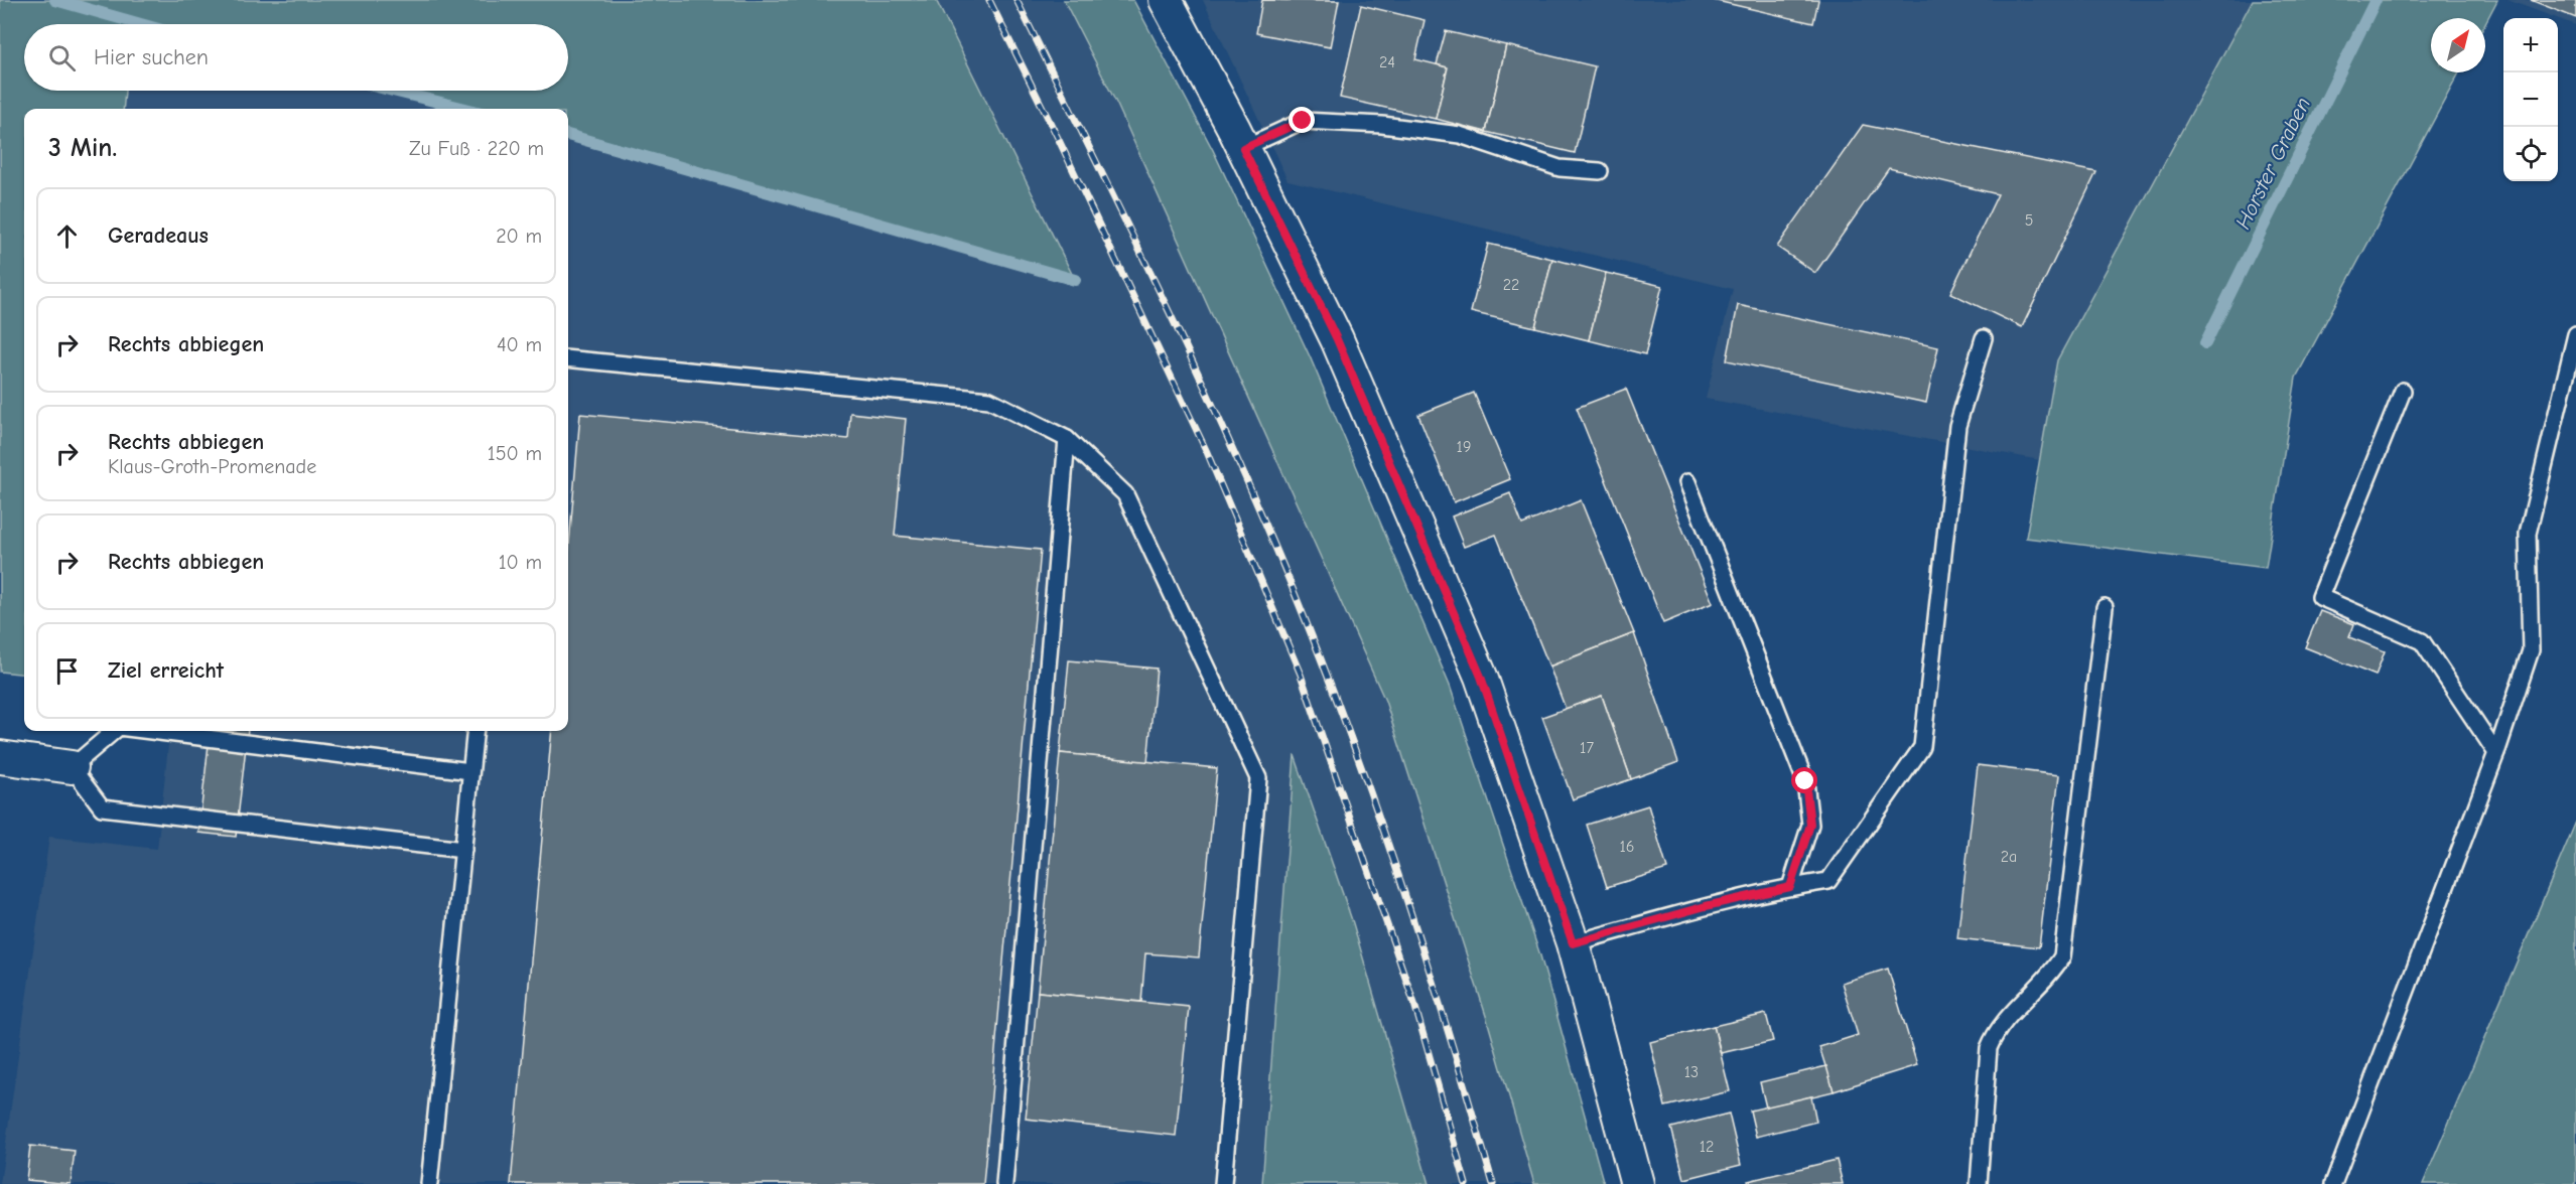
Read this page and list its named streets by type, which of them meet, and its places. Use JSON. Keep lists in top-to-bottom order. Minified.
{"water":["Horster Graben"],"house_numbers":["24","5","22","19","17","16","2a","13","12"],"north":"top right","page":{"map_buttons":["+","−"],"search":"Hier suchen","heading":["3 Min.","Zu Fuß · 220 m"],"list":[["Geradeaus","20 m"],["Rechts abbiegen","40 m"],["Rechts abbiegen","Klaus-Groth-Promenade","150 m"],["Rechts abbiegen","10 m"],"Ziel erreicht"]}}
